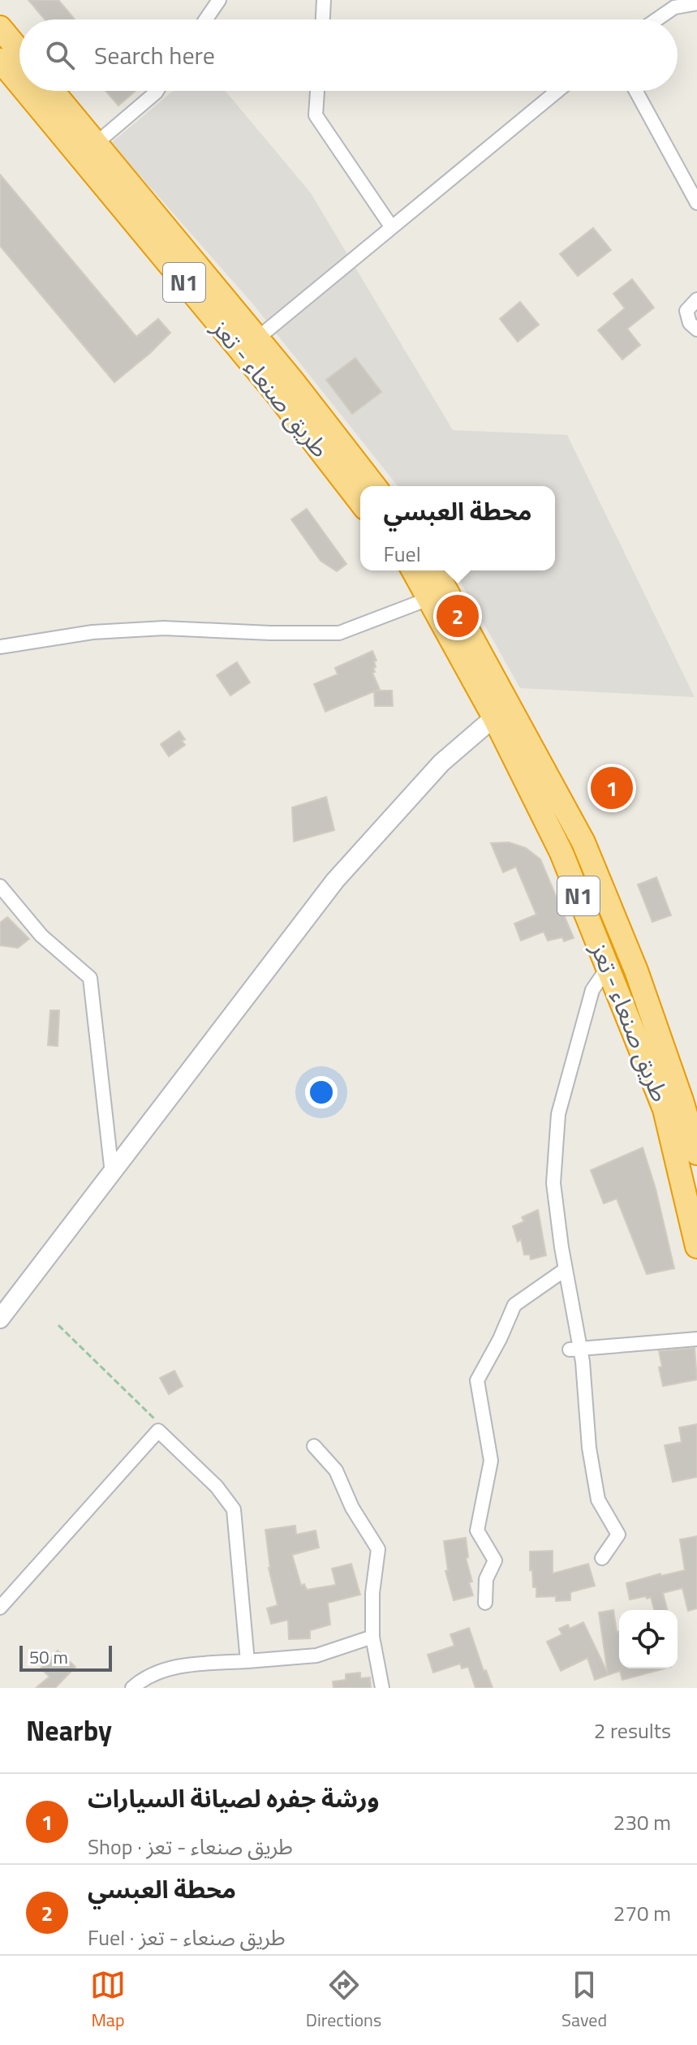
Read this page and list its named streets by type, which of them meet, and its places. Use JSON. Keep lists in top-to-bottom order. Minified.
{"streets":{"highway":["N1","طريق صنعاء - تعز"]},"scale_bar":"50 m","page":{"search":"Search here","popup":["محطة العبسي","Fuel"],"pins":["2","1"],"scale":"50 m","heading":["Nearby","2 results"],"list":[{"mark":"1","name":"ورشة جفره لصيانة السيارات","note":"Shop · طريق صنعاء - تعز","value":"230 m"},{"mark":"2","name":"محطة العبسي","note":"Fuel · طريق صنعاء - تعز","value":"270 m"}],"nav":["Map","Directions","Saved"]}}
